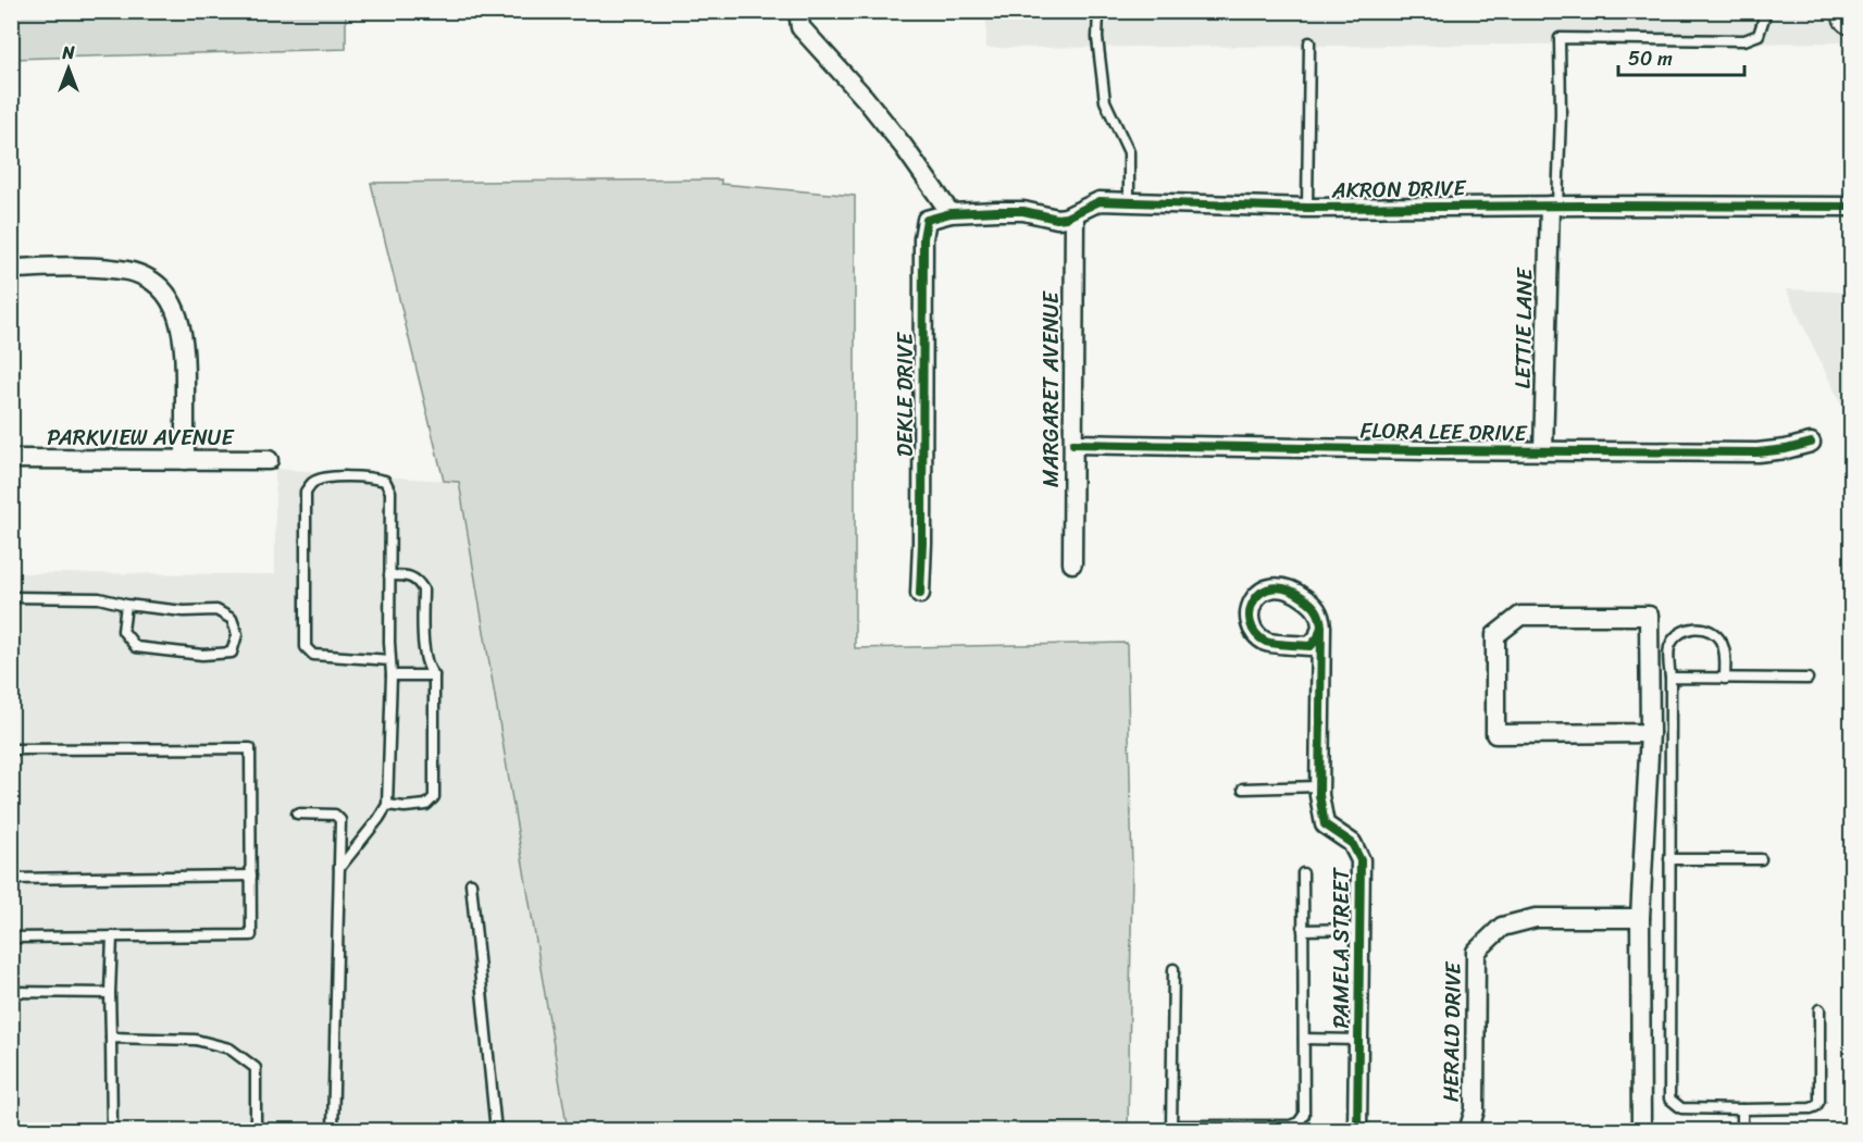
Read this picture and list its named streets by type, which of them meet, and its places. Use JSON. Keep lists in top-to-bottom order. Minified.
{"streets":{"street":["AKRON DRIVE","LETTIE LANE","MARGARET AVENUE","DEKLE DRIVE","FLORA LEE DRIVE","PARKVIEW AVENUE","PAMELA STREET","HERALD DRIVE"]},"crossings":[["AKRON DRIVE","LETTIE LANE"],["AKRON DRIVE","MARGARET AVENUE"],["AKRON DRIVE","DEKLE DRIVE"],["LETTIE LANE","FLORA LEE DRIVE"],["MARGARET AVENUE","FLORA LEE DRIVE"]],"scale_bar":"50 m","north":"top"}
